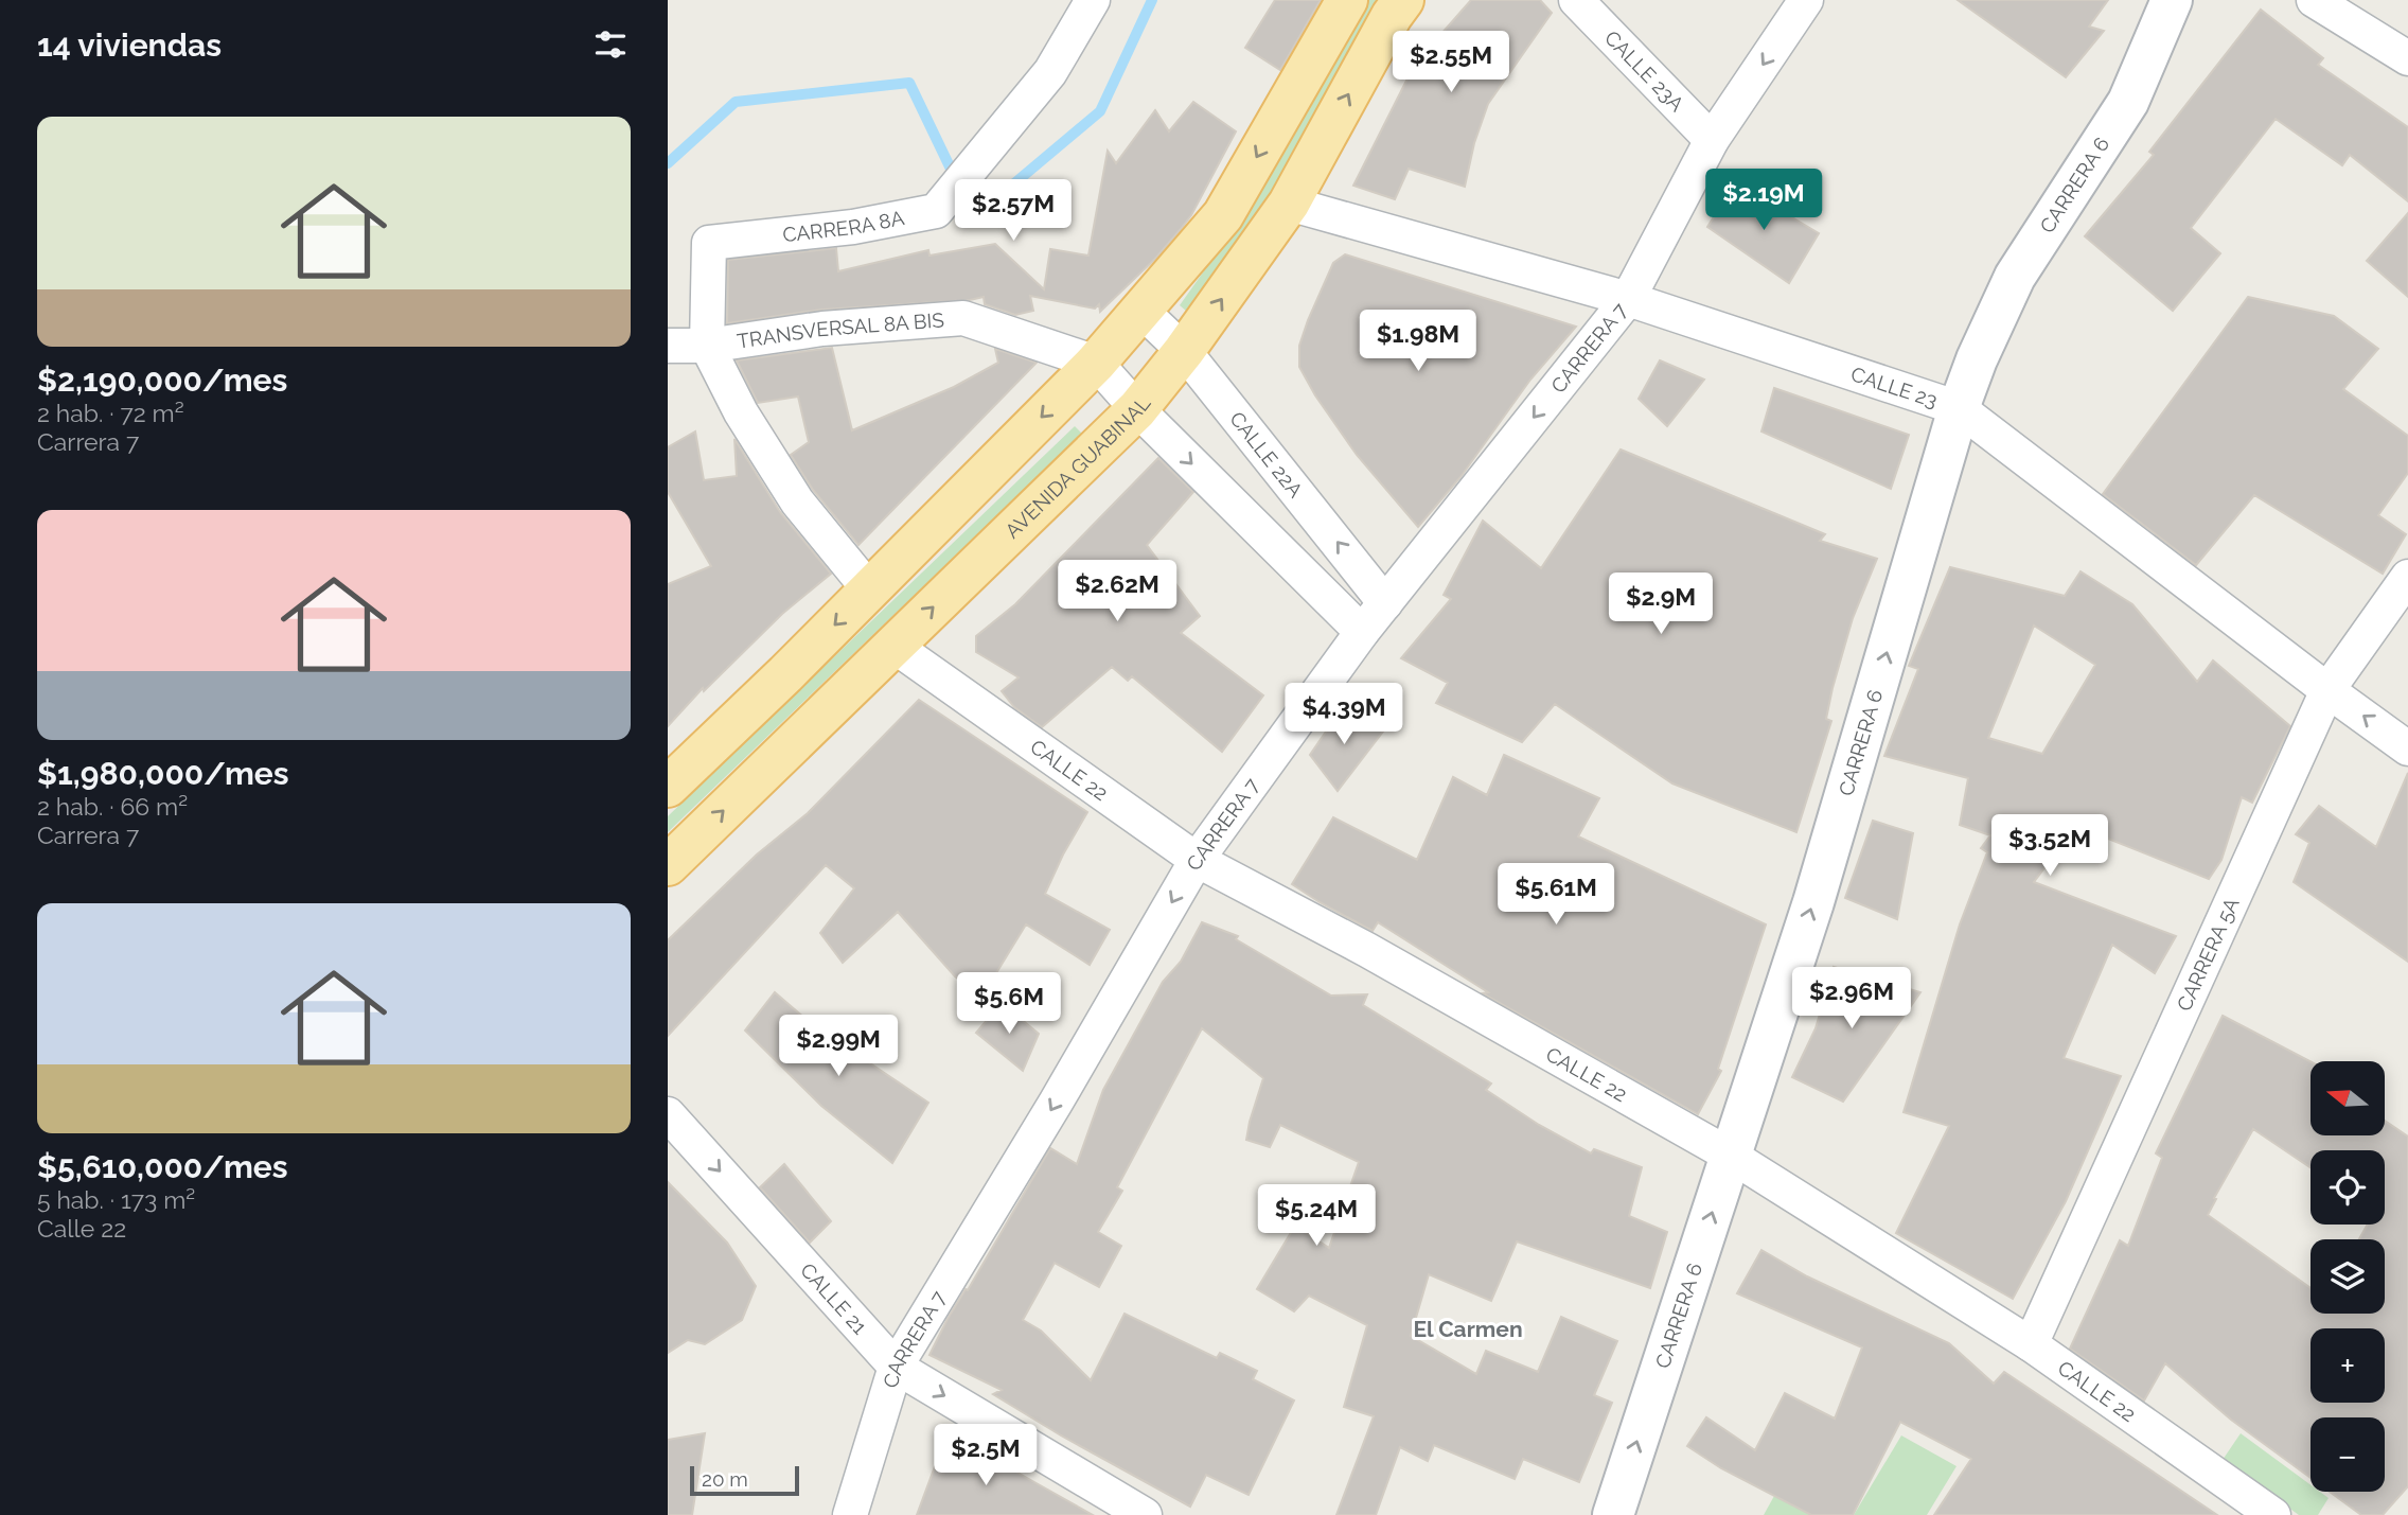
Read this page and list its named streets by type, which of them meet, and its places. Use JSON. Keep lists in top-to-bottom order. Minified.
{"streets":{"main road":["AVENIDA GUABINAL"],"street":["CALLE 23A","CARRERA 6","CARRERA 8A","TRANSVERSAL 8A BIS","CARRERA 7","CALLE 23","CALLE 22A","CALLE 22","CARRERA 5A","CALLE 21"]},"crossings":[["CALLE 23A","CARRERA 7"],["CARRERA 6","CALLE 23"],["CARRERA 6","CALLE 22"],["CARRERA 8A","TRANSVERSAL 8A BIS"],["CARRERA 7","CALLE 23"],["CARRERA 7","CALLE 22A"],["CARRERA 7","CALLE 22"],["CARRERA 7","CALLE 21"],["CALLE 23","AVENIDA GUABINAL"],["CALLE 23","CARRERA 5A"],["CALLE 22A","AVENIDA GUABINAL"],["AVENIDA GUABINAL","CALLE 22"],["CALLE 22","CARRERA 5A"]],"one_way":["CARRERA 6","CARRERA 7","CALLE 21"],"districts":["El Carmen"],"scale_bar":"20 m","north":"left","page":{"heading":"14 viviendas","price":["$2.55M","$2.19M","$2.57M","$1.98M","$2.62M","$2.9M","$4.39M","$3.52M","$5.61M","$2.96M","$5.6M","$2.99M","$5.24M","$2.5M"],"list":[{"name":"$2,190,000/mes","note":"2 hab. · 72 m² · Carrera 7"},{"name":"$1,980,000/mes","note":"2 hab. · 66 m² · Carrera 7"},{"name":"$5,610,000/mes","note":"5 hab. · 173 m² · Calle 22"}],"map_buttons":["+","−"],"scale":"20 m"}}
